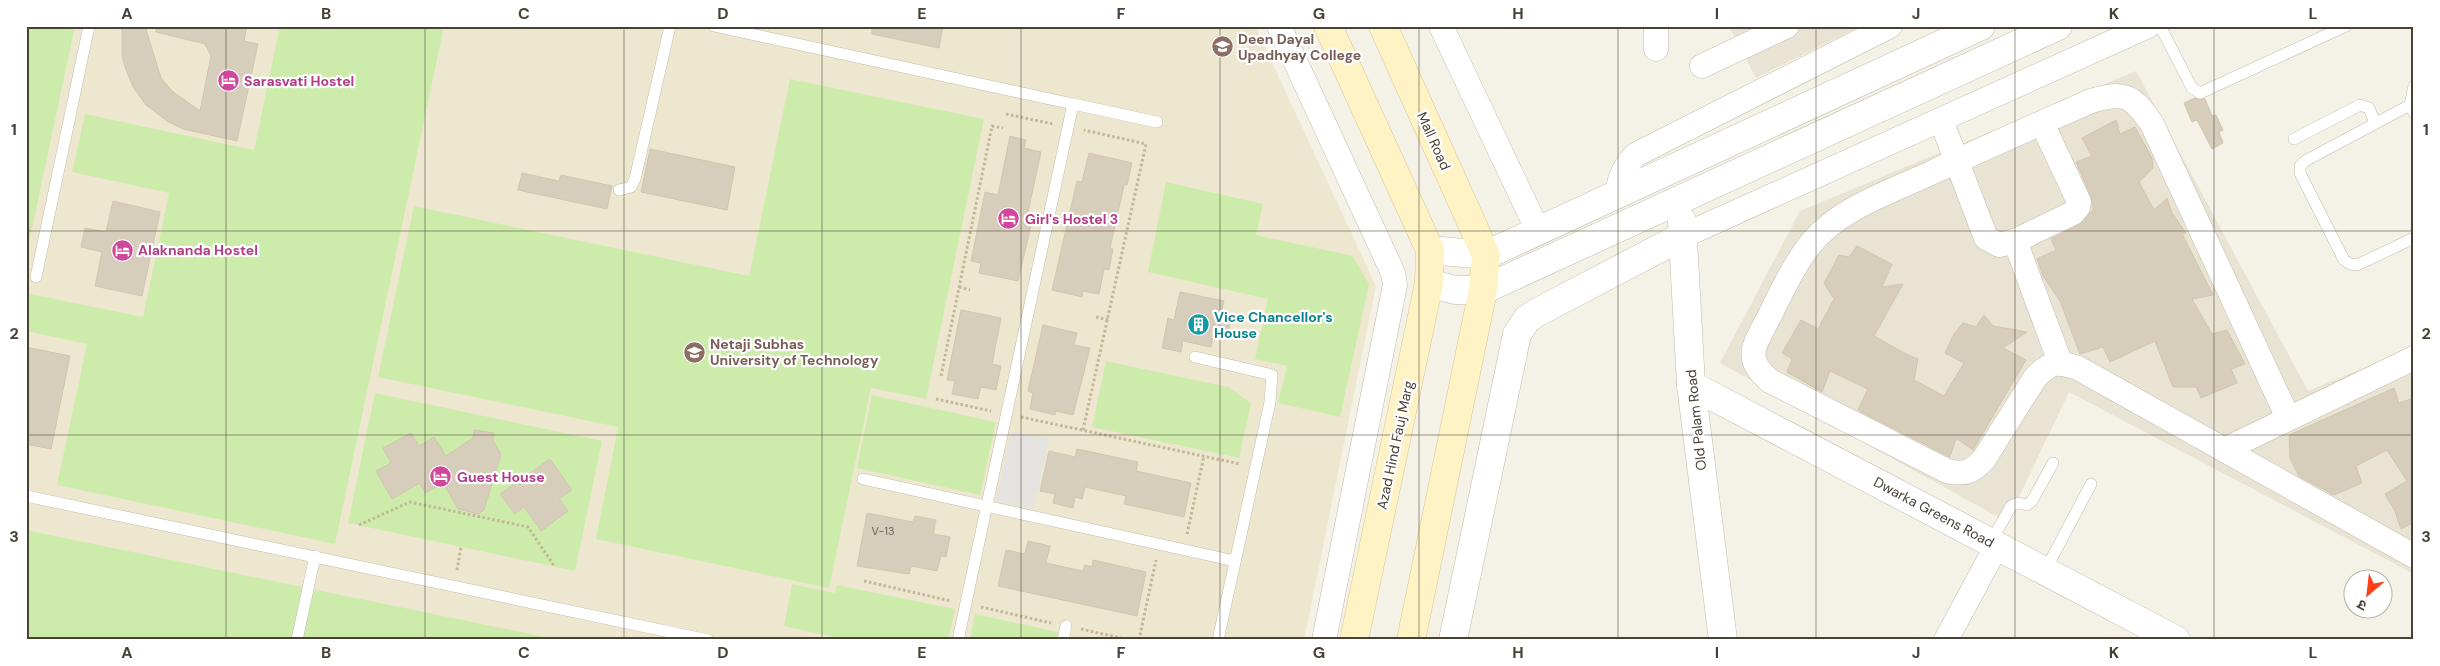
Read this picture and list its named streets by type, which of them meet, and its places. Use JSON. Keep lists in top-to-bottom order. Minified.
{"streets":{"main road":["Mall Road","Azad Hind Fauj Marg"],"street":["Old Palam Road","Dwarka Greens Road"]},"crossings":[["Old Palam Road","Dwarka Greens Road"]],"places":{"school or university":["Deen Dayal Upadhyay College","Netaji Subhas University of Technology"],"hotel":["Sarasvati Hostel","Girl's Hostel 3","Alaknanda Hostel","Guest House"],"building":["Vice Chancellor's House"]},"house_numbers":["V-13"],"north":"bottom left","grid":{"columns":["A","B","C","D","E","F","G","H","I","J","K","L"],"rows":["1","2","3"]}}
